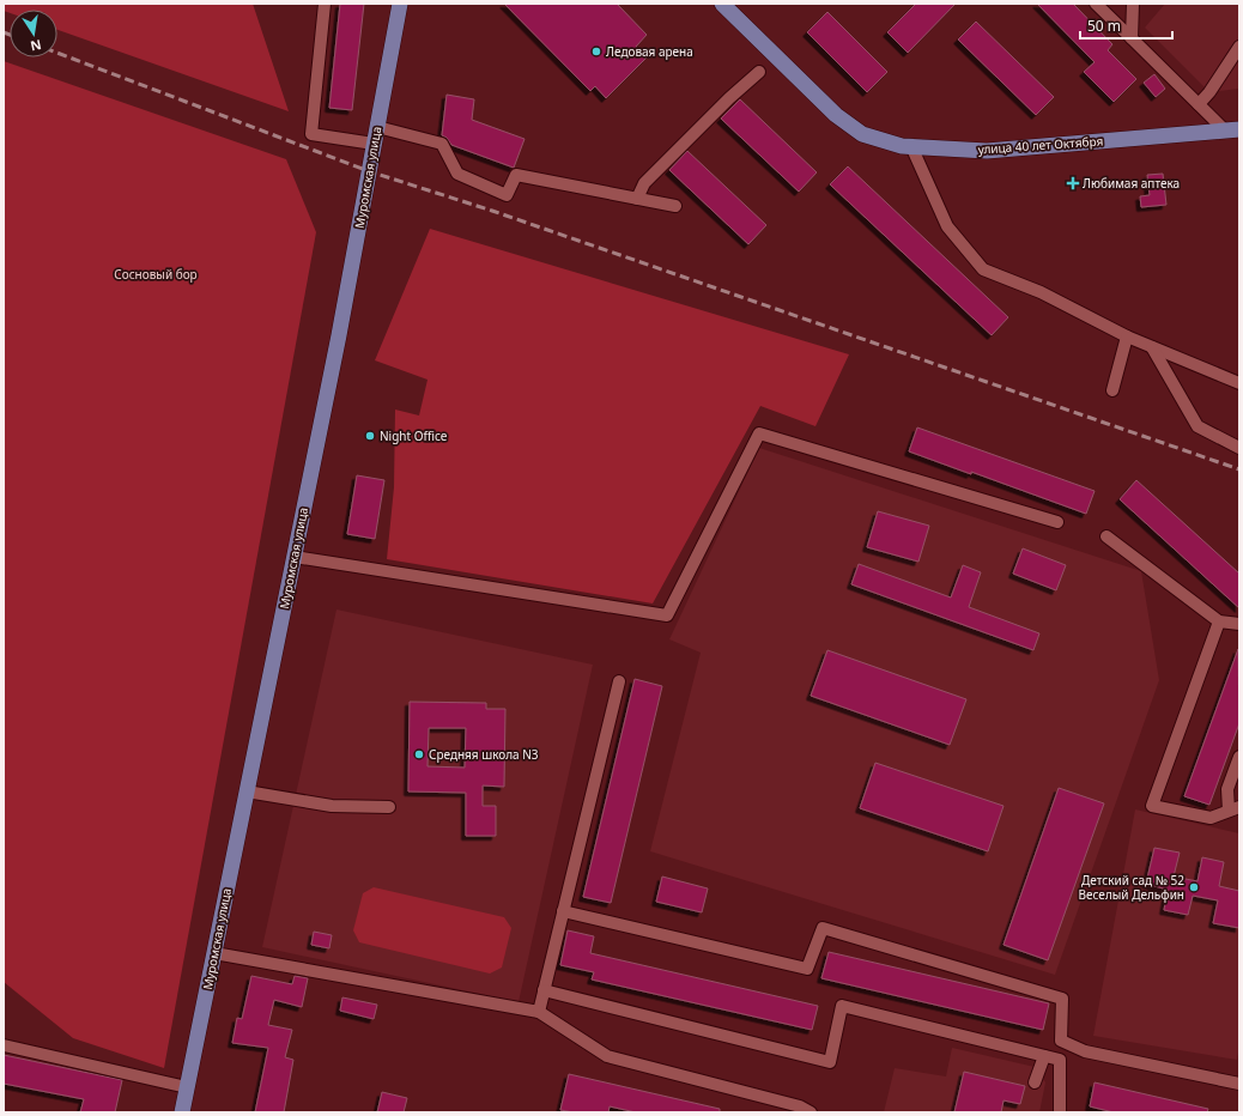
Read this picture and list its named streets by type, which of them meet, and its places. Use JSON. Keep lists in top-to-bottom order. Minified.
{"streets":{"main road":["улица 40 лет Октября","Муромская улица"]},"parks":["Сосновый бор"],"places":{"other":["Ледовая арена","Night Office","Средняя школа N3","Детский сад № 52 Веселый Дельфин"],"health":["Любимая аптека"]},"scale_bar":"50 m","north":"bottom"}
